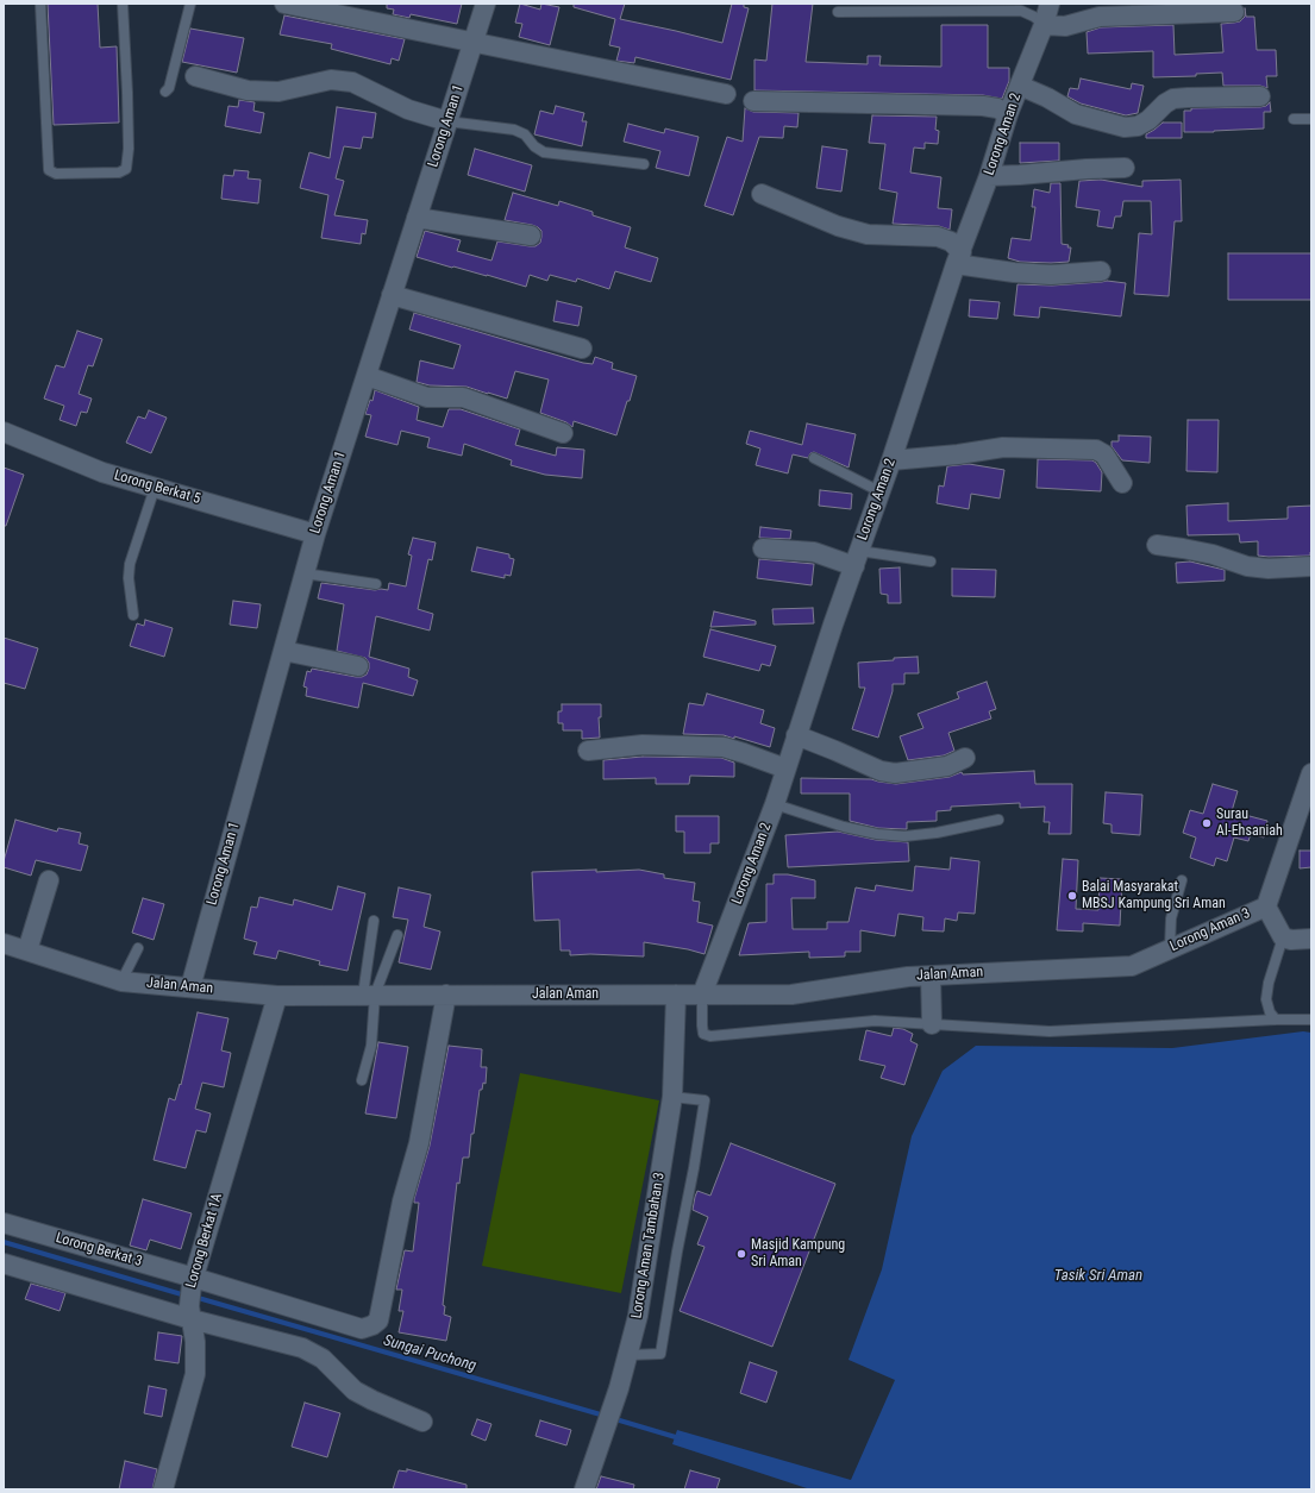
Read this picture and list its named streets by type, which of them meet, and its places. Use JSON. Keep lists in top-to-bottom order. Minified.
{"streets":{"street":["Lorong Aman 1","Lorong Aman 2","Lorong Berkat 5","Lorong Aman 3","Jalan Aman","Lorong Berkat 1A","Lorong Aman Tambahan 3","Lorong Berkat 3"]},"crossings":[["Lorong Aman 1","Lorong Berkat 5"],["Lorong Aman 1","Jalan Aman"],["Lorong Aman 2","Jalan Aman"],["Lorong Aman 3","Jalan Aman"],["Jalan Aman","Lorong Berkat 1A"],["Jalan Aman","Lorong Aman Tambahan 3"],["Jalan Aman","Lorong Berkat 3"],["Lorong Berkat 1A","Lorong Berkat 3"]],"water":["Tasik Sri Aman","Sungai Puchong"],"places":["Surau Al-Ehsaniah","Balai Masyarakat MBSJ Kampung Sri Aman","Masjid Kampung Sri Aman"]}
